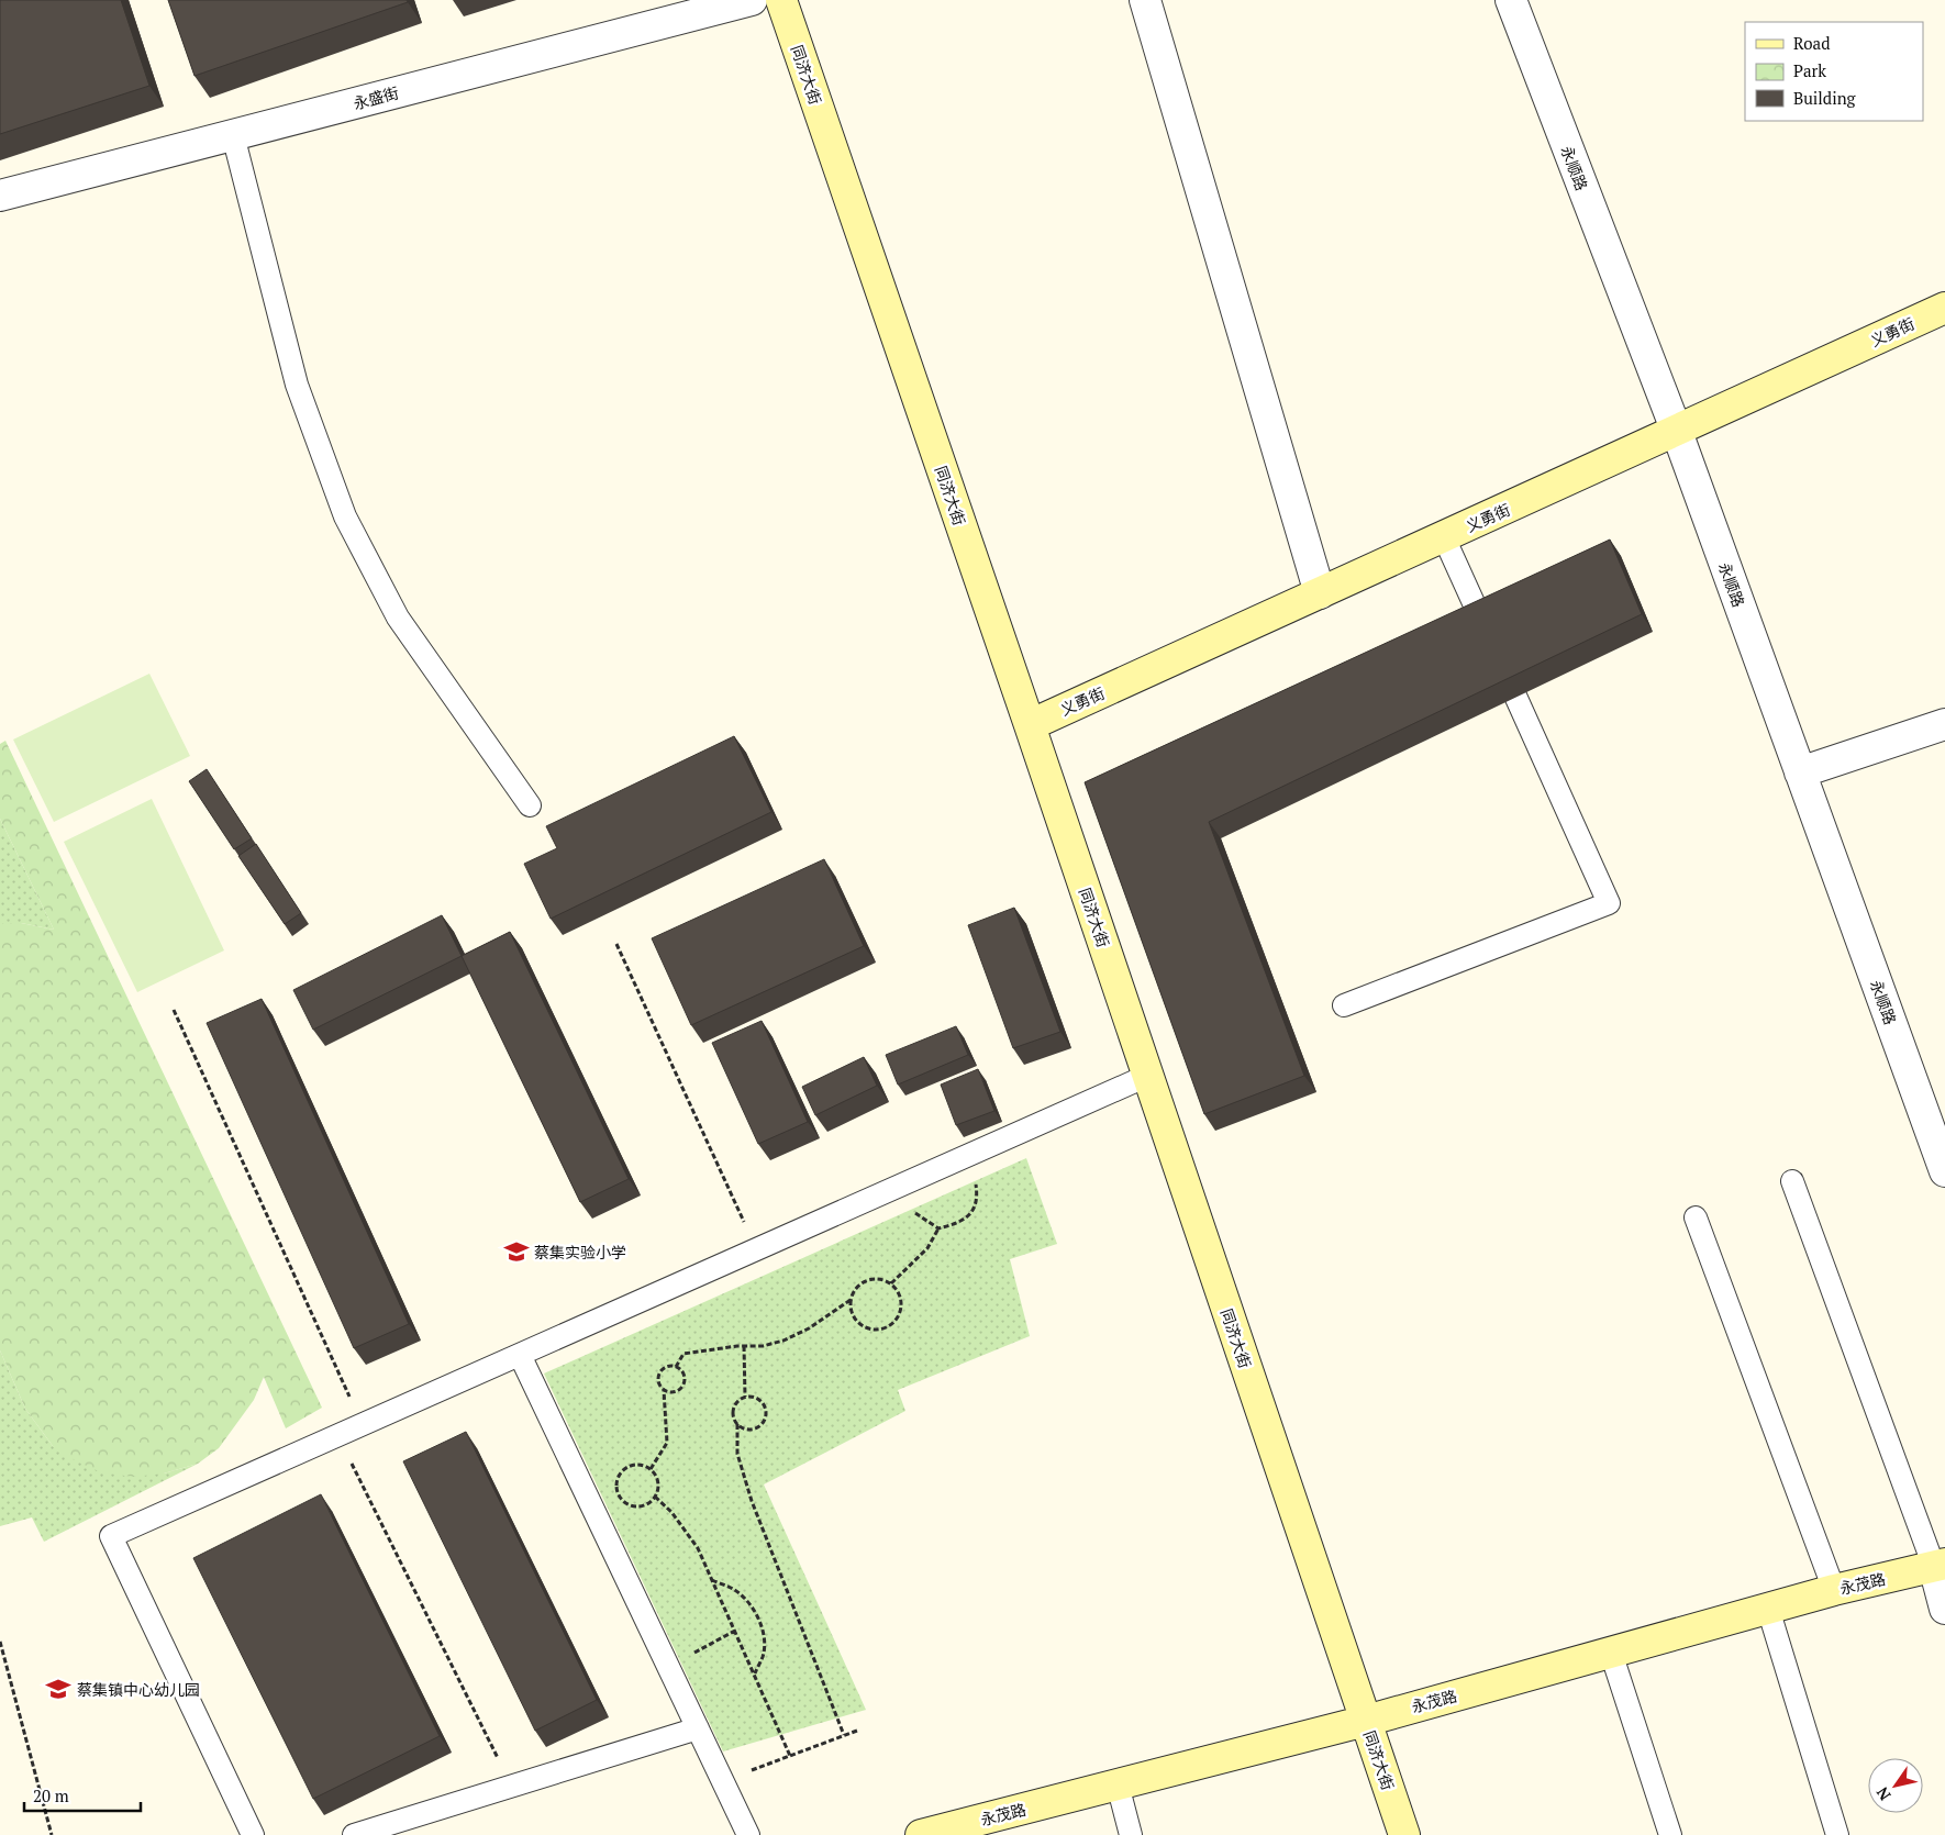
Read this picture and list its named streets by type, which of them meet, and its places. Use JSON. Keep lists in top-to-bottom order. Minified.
{"streets":{"street":["同济大街","永盛街","永顺路","义勇街","永茂路"]},"crossings":[["同济大街","义勇街"],["同济大街","永茂路"],["永顺路","义勇街"]],"places":{"school or university":["蔡集实验小学","蔡集镇中心幼儿园"]},"legend":["Road","Park","Building"],"scale_bar":"20 m","north":"bottom left"}
